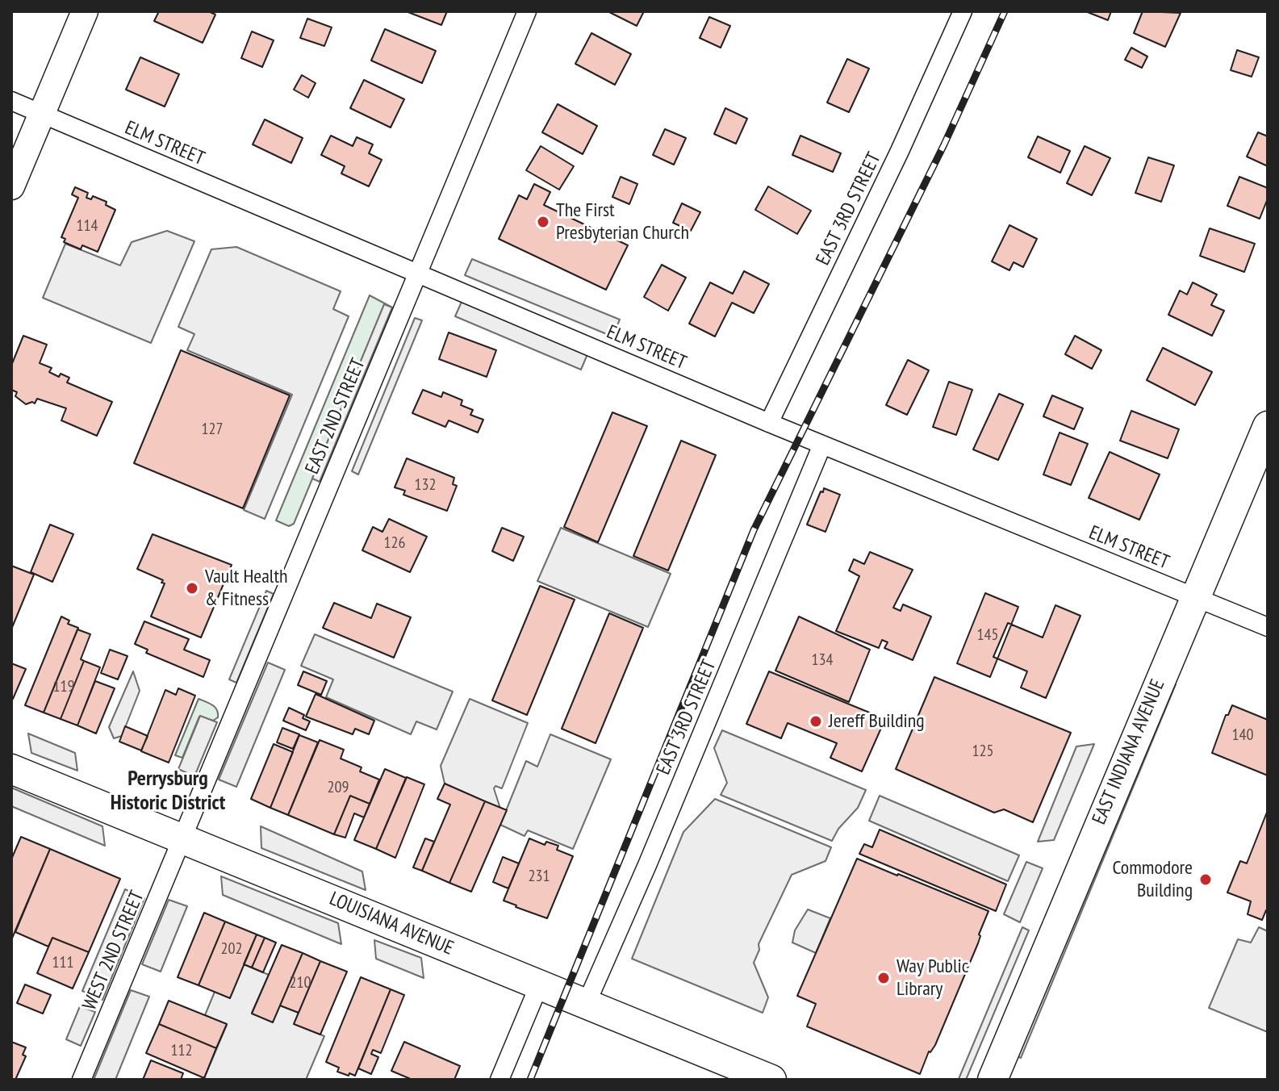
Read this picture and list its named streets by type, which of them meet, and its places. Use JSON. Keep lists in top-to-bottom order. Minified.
{"streets":{"main road":["EAST INDIANA AVENUE","LOUISIANA AVENUE"],"street":["ELM STREET","EAST 3RD STREET","EAST 2ND STREET","WEST 2ND STREET"]},"crossings":[["ELM STREET","EAST 3RD STREET"],["ELM STREET","EAST 2ND STREET"],["ELM STREET","EAST INDIANA AVENUE"],["EAST 3RD STREET","LOUISIANA AVENUE"],["EAST 2ND STREET","LOUISIANA AVENUE"],["EAST 2ND STREET","WEST 2ND STREET"],["LOUISIANA AVENUE","WEST 2ND STREET"]],"districts":["Perrysburg Historic District"],"places":["The First Presbyterian Church","Vault Health & Fitness","Jereff Building","Commodore Building","Way Public Library"],"house_numbers":["114","127","132","126","145","134","119","140","125","209","231","202","111","210","112"]}
